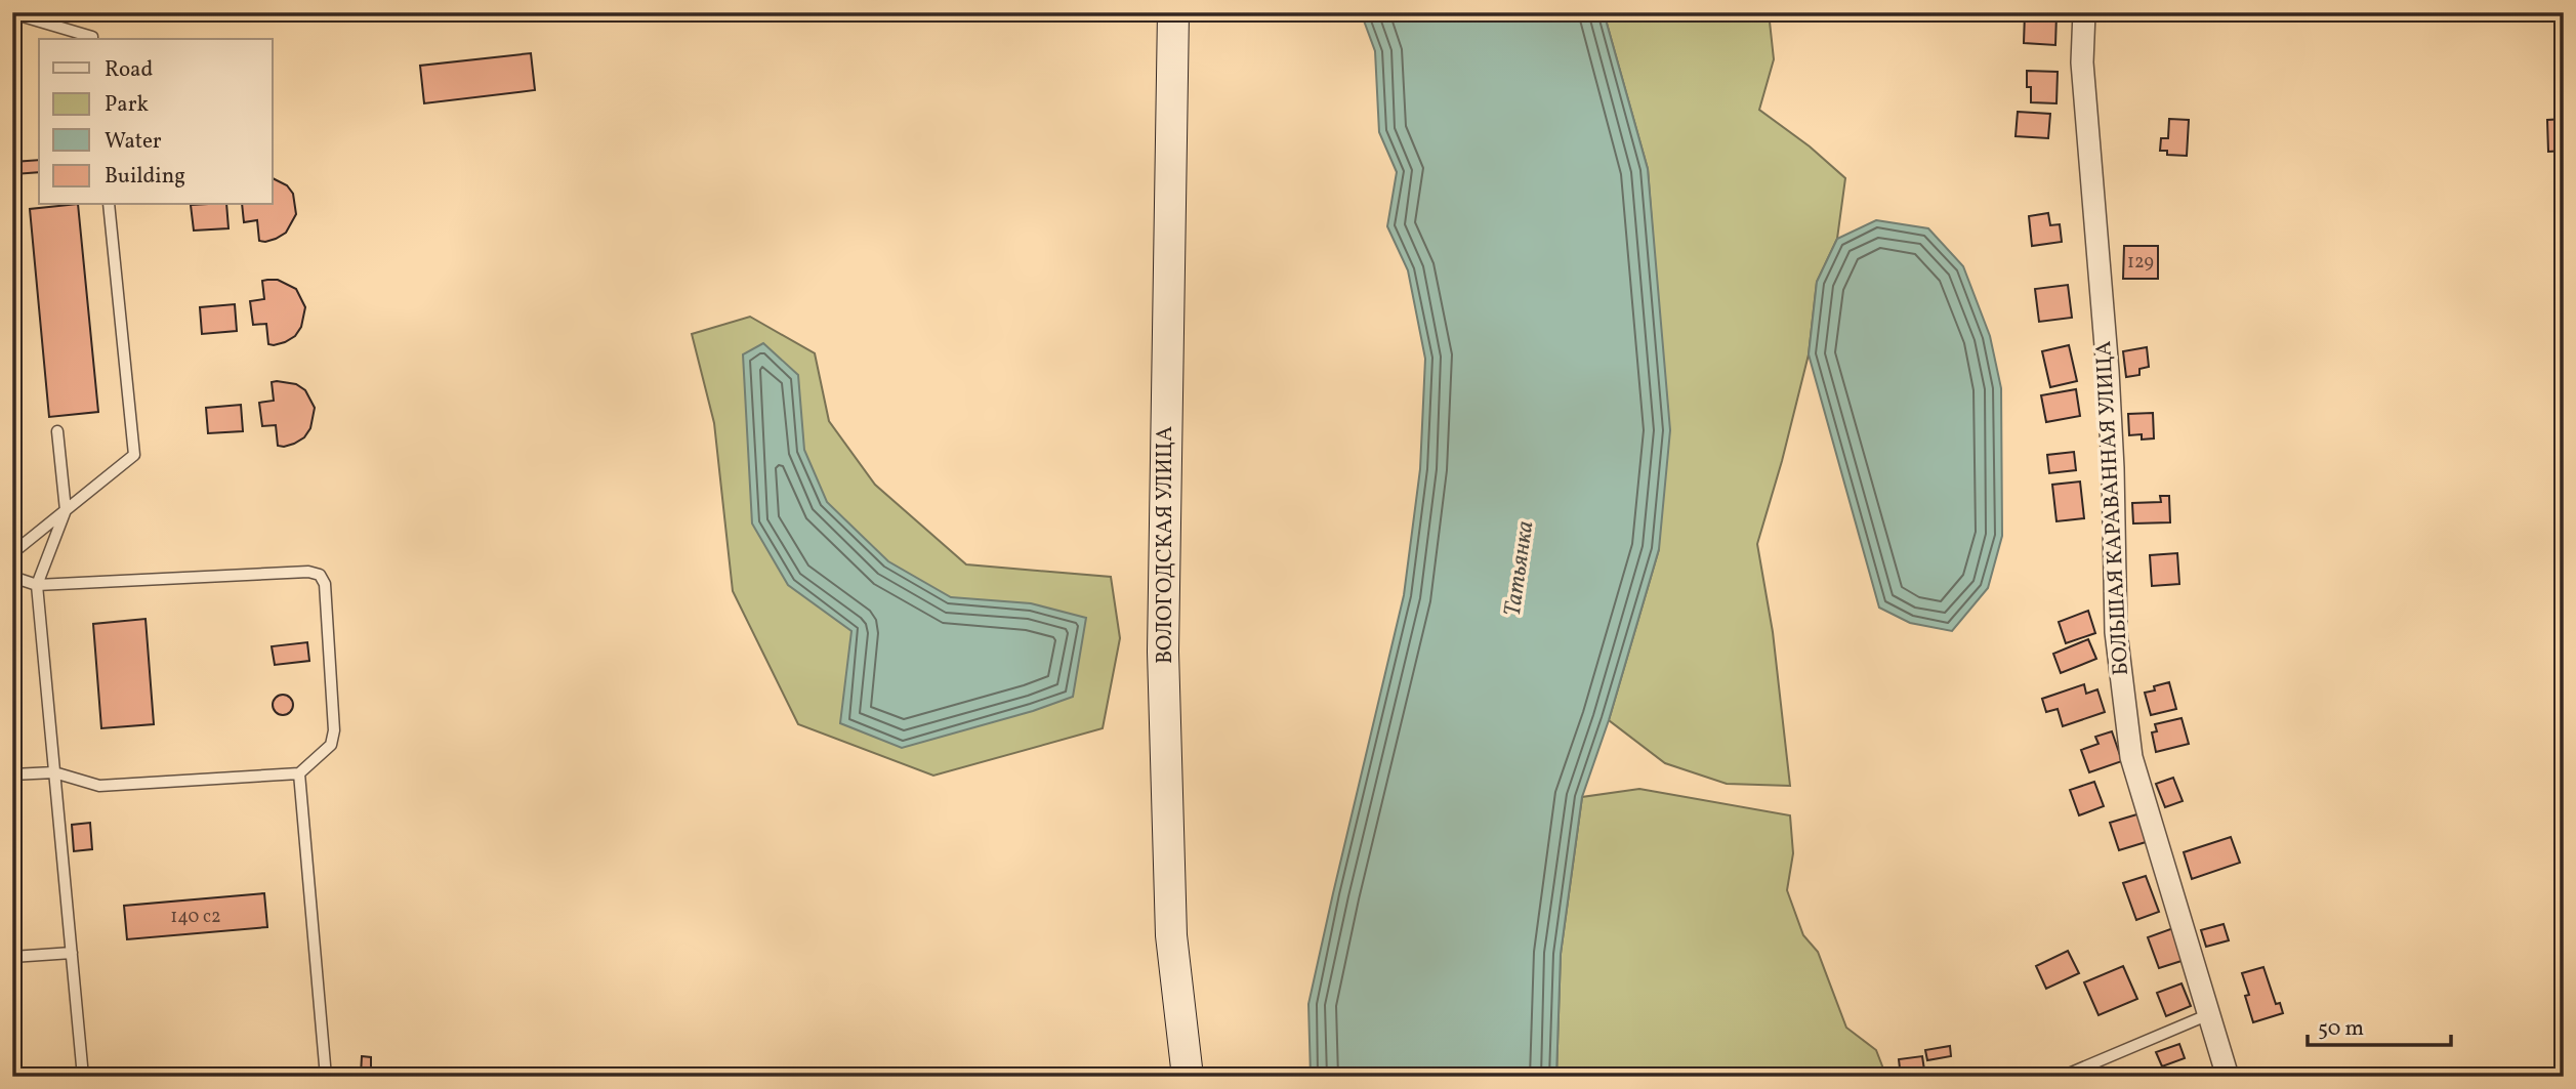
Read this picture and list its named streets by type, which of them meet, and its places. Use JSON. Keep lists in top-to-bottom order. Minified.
{"streets":{"main road":["ВОЛОГОДСКАЯ УЛИЦА"],"street":["БОЛЬШАЯ КАРАВАННАЯ УЛИЦА"]},"water":["Татьянка"],"house_numbers":["129","140 с2"],"legend":["Road","Park","Water","Building"],"scale_bar":"50 m"}
